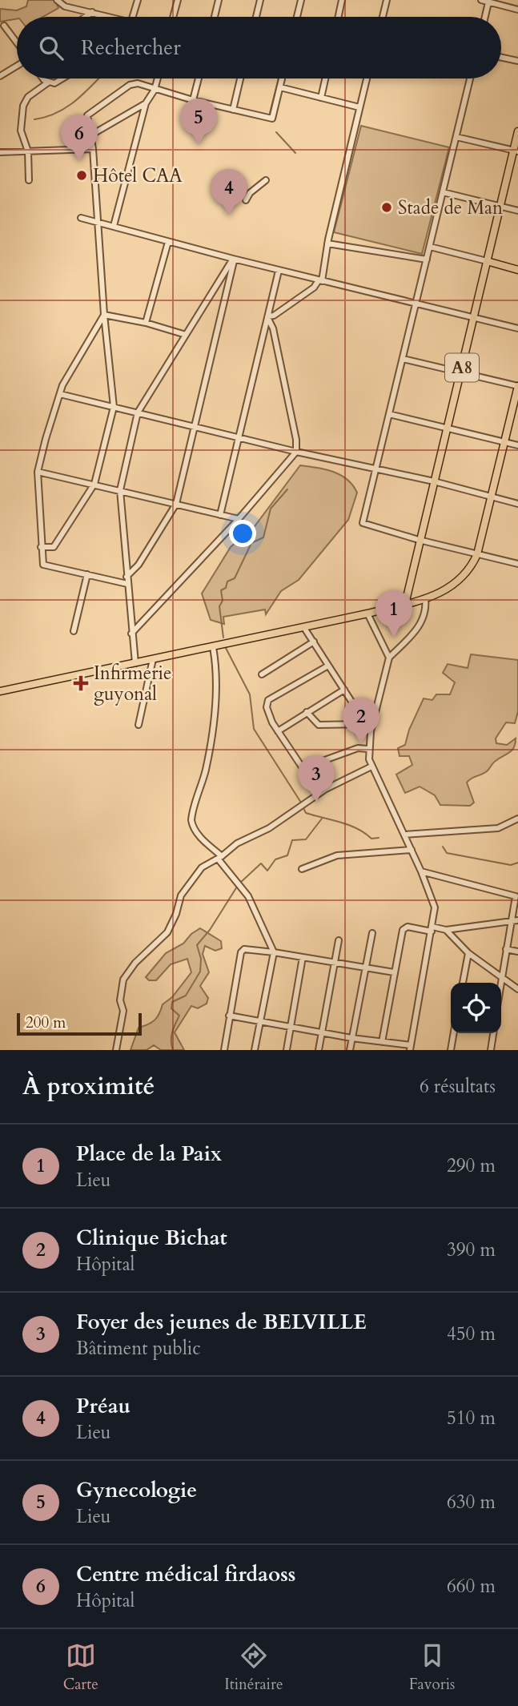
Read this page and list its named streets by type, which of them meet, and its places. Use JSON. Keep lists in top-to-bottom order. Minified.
{"streets":{"main road":["A8"]},"places":{"other":["Hôtel CAA","Stade de Man"],"health":["Infirmerie guyonal"]},"scale_bar":"200 m","page":{"search":"Rechercher","pins":["5","6","4","1","2","3"],"scale":"200 m","heading":["À proximité","6 résultats"],"list":[{"mark":"1","name":"Place de la Paix","note":"Lieu","value":"290 m"},{"mark":"2","name":"Clinique Bichat","note":"Hôpital","value":"390 m"},{"mark":"3","name":"Foyer des jeunes de BELVILLE","note":"Bâtiment public","value":"450 m"},{"mark":"4","name":"Préau","note":"Lieu","value":"510 m"},{"mark":"5","name":"Gynecologie","note":"Lieu","value":"630 m"},{"mark":"6","name":"Centre médical firdaoss","note":"Hôpital","value":"660 m"}],"nav":["Carte","Itinéraire","Favoris"]}}
